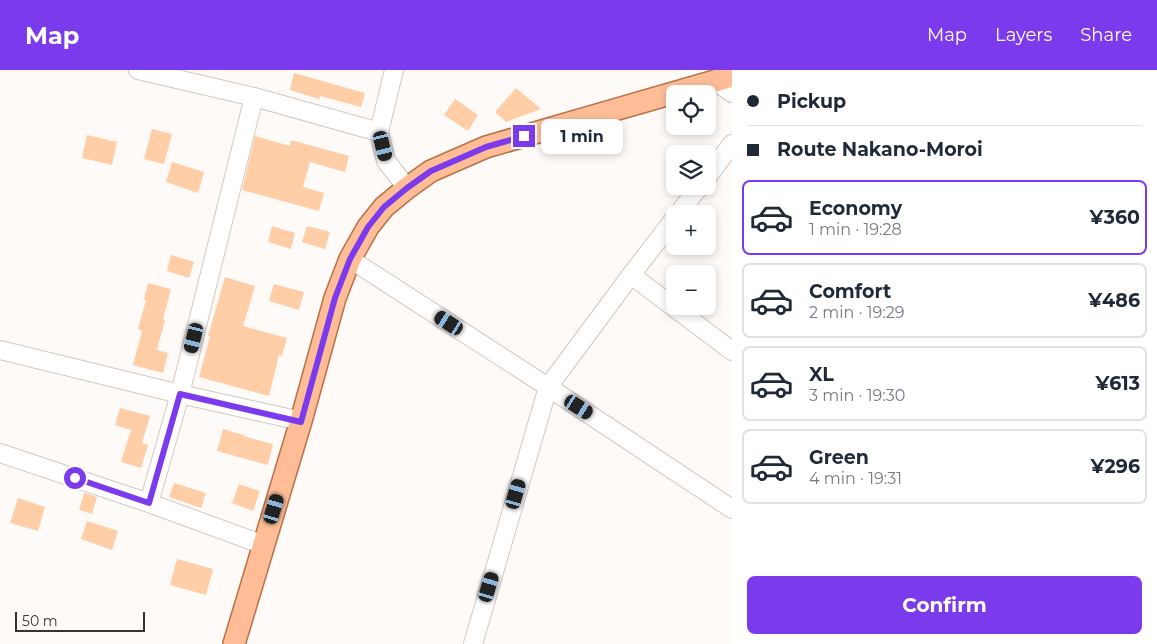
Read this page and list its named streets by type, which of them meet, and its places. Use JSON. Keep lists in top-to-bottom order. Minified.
{"scale_bar":"50 m","page":{"header":"Map","nav":["Map","Layers","Share"],"banner":["Pickup","Route Nakano-Moroi"],"map_buttons":["+","−"],"bubble":"1 min","list":[{"name":"Economy","note":"1 min · 19:28","value":"¥360"},{"name":"Comfort","note":"2 min · 19:29","value":"¥486"},{"name":"XL","note":"3 min · 19:30","value":"¥613"},{"name":"Green","note":"4 min · 19:31","value":"¥296"}],"buttons":"Confirm","scale":"50 m"}}
